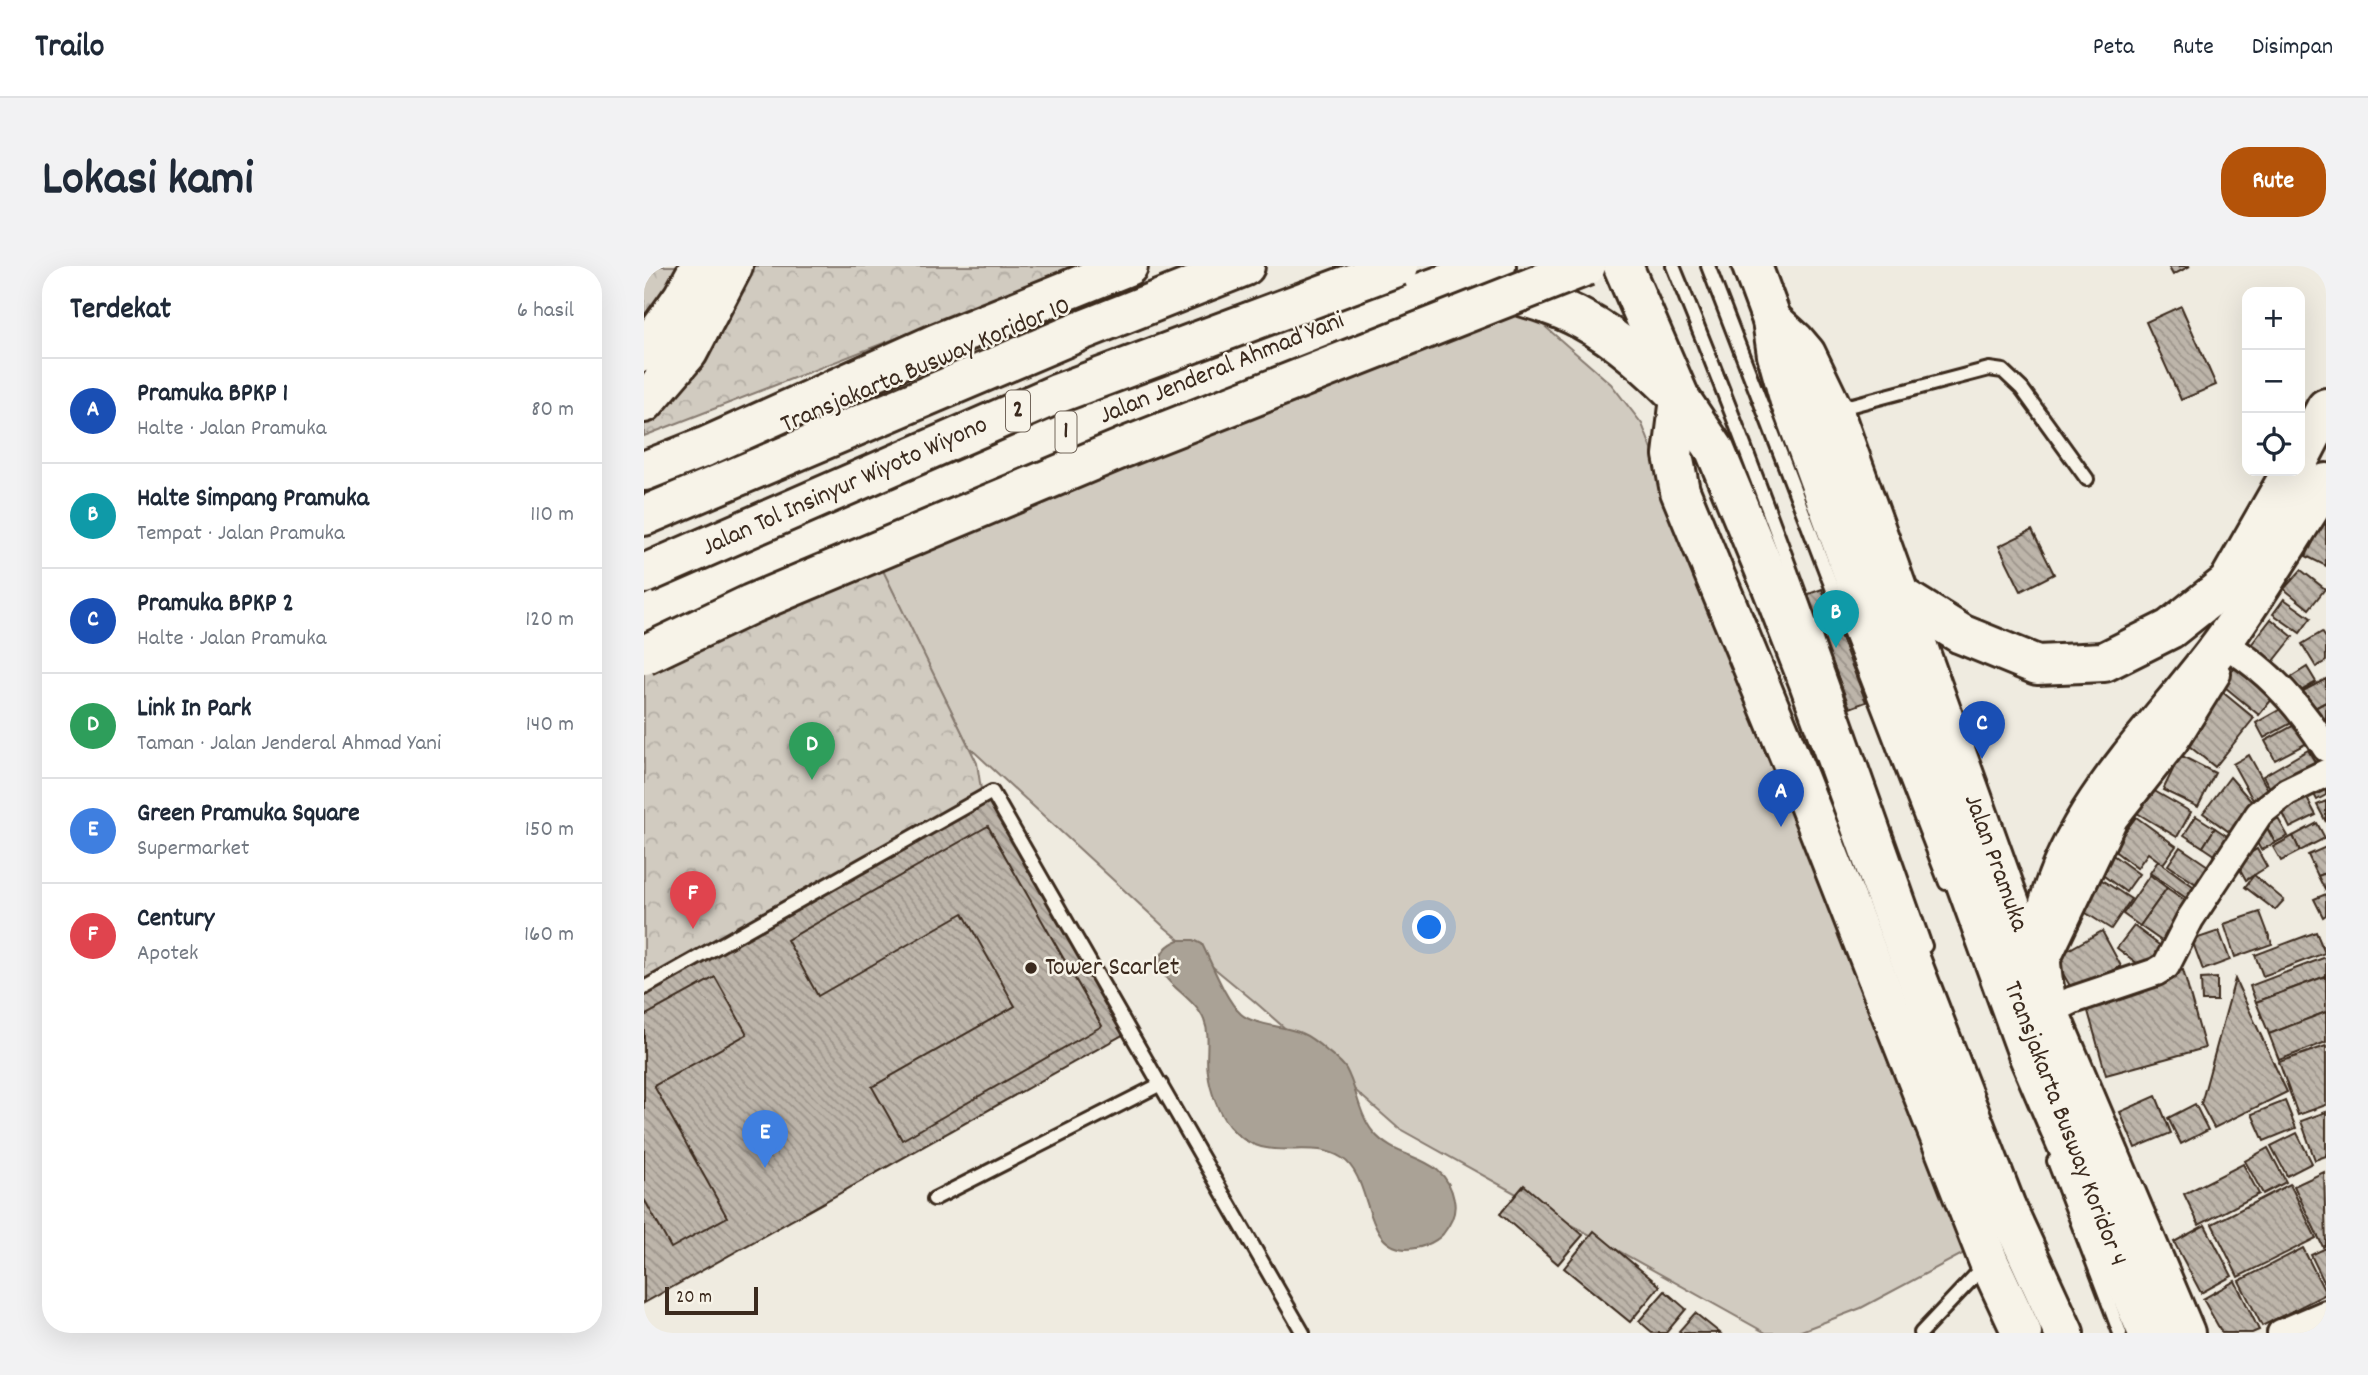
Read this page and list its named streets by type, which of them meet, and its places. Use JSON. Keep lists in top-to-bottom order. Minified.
{"streets":{"main road":["Jalan Jenderal Ahmad Yani","2","1","Jalan Tol Insinyur Wiyoto Wiyono","Jalan Pramuka"],"lane":["Transjakarta Busway Koridor 10","Transjakarta Busway Koridor 4"]},"places":["Tower Scarlet"],"scale_bar":"20 m","page":{"header":"Trailo","nav":["Peta","Rute","Disimpan"],"title":"Lokasi kami","buttons":"Rute","heading":["Terdekat","6 hasil"],"map_buttons":["+","−"],"list":[{"mark":"A","name":"Pramuka BPKP 1","note":"Halte · Jalan Pramuka","value":"80 m"},{"mark":"B","name":"Halte Simpang Pramuka","note":"Tempat · Jalan Pramuka","value":"110 m"},{"mark":"C","name":"Pramuka BPKP 2","note":"Halte · Jalan Pramuka","value":"120 m"},{"mark":"D","name":"Link In Park","note":"Taman · Jalan Jenderal Ahmad Yani","value":"140 m"},{"mark":"E","name":"Green Pramuka Square","note":"Supermarket","value":"150 m"},{"mark":"F","name":"Century","note":"Apotek","value":"160 m"}],"pins":["B","C","D","A","F","E"],"scale":"20 m"}}
